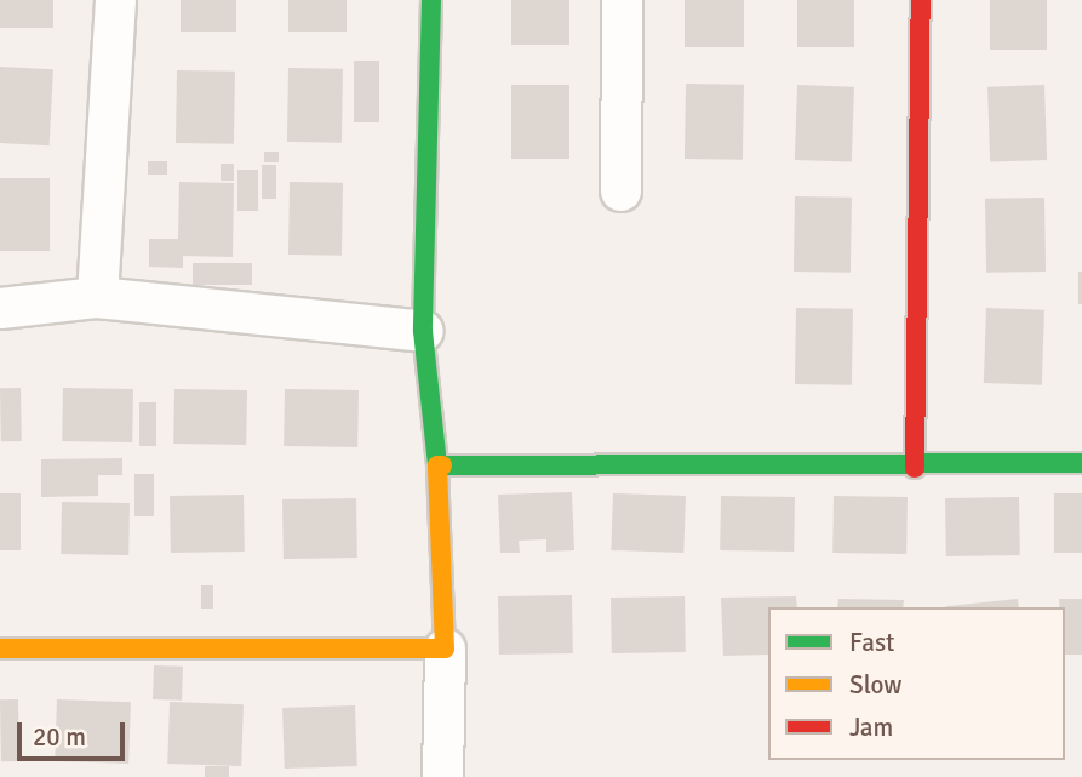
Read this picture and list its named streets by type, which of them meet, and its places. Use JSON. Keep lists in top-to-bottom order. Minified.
{"legend":["Fast","Slow","Jam"],"scale_bar":"20 m"}
